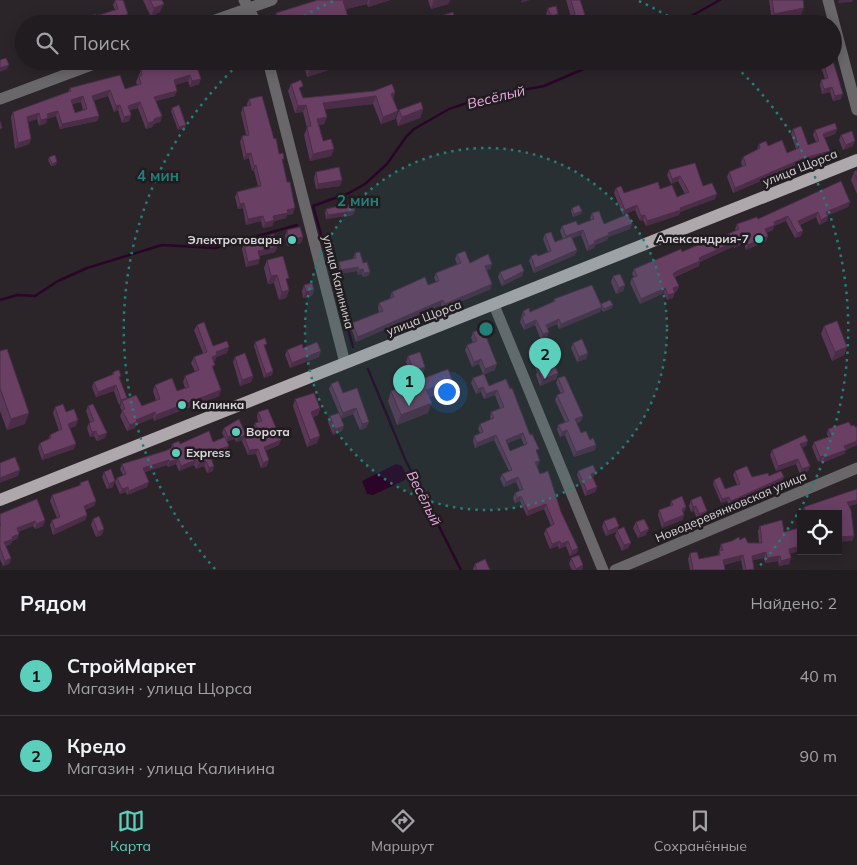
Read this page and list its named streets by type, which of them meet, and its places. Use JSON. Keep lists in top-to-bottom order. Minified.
{"streets":{"main road":["улица Щорса"],"street":["улица Калинина","Новодеревянковская улица"]},"crossings":[["улица Щорса","улица Калинина"]],"water":["Весёлый"],"places":["Александрия-7","Электротовары","Калинка","Ворота","Express"],"page":{"search":"Поиск","pins":["2","1"],"heading":["Рядом","Найдено: 2"],"list":[{"mark":"1","name":"СтройМаркет","note":"Магазин · улица Щорса","value":"40 m"},{"mark":"2","name":"Кредо","note":"Магазин · улица Калинина","value":"90 m"}],"nav":["Карта","Маршрут","Сохранённые"]},"rings":["4 мин","2 мин"]}
